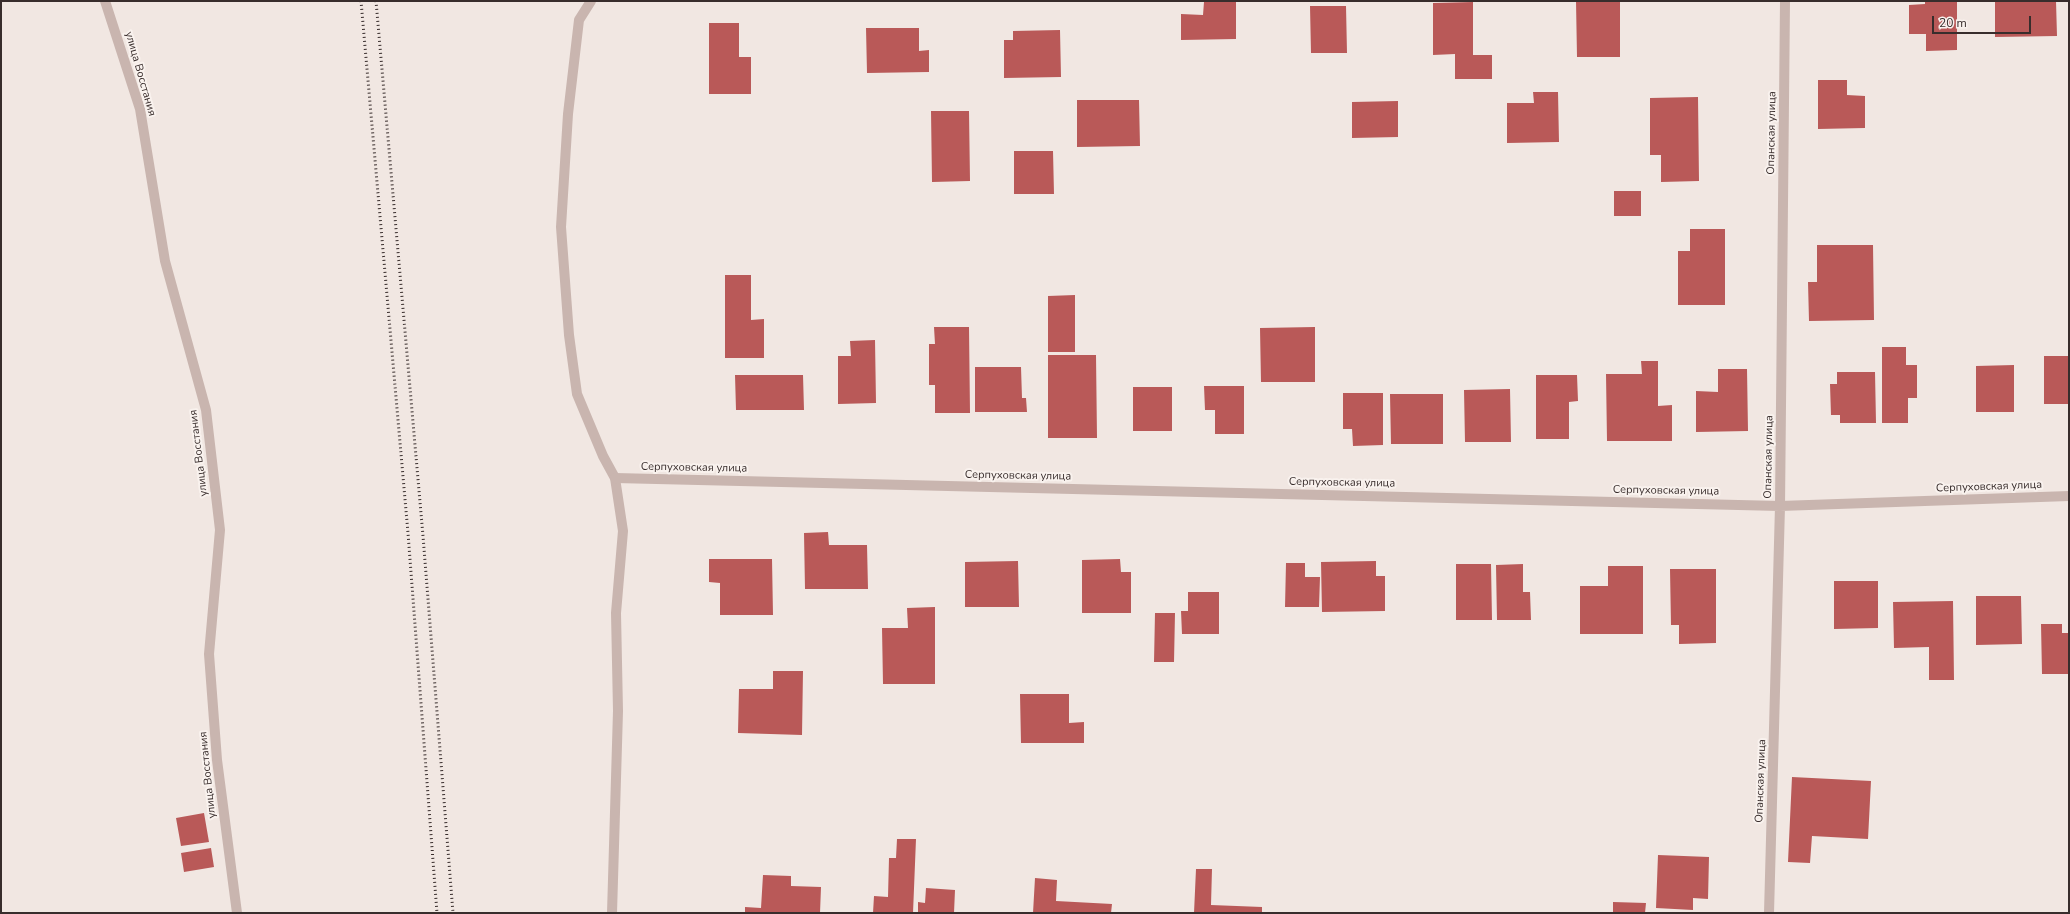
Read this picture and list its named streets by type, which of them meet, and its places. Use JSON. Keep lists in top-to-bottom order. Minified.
{"streets":{"street":["улица Восстания","Опанская улица","Серпуховская улица"]},"crossings":[["Опанская улица","Серпуховская улица"]],"scale_bar":"20 m"}
